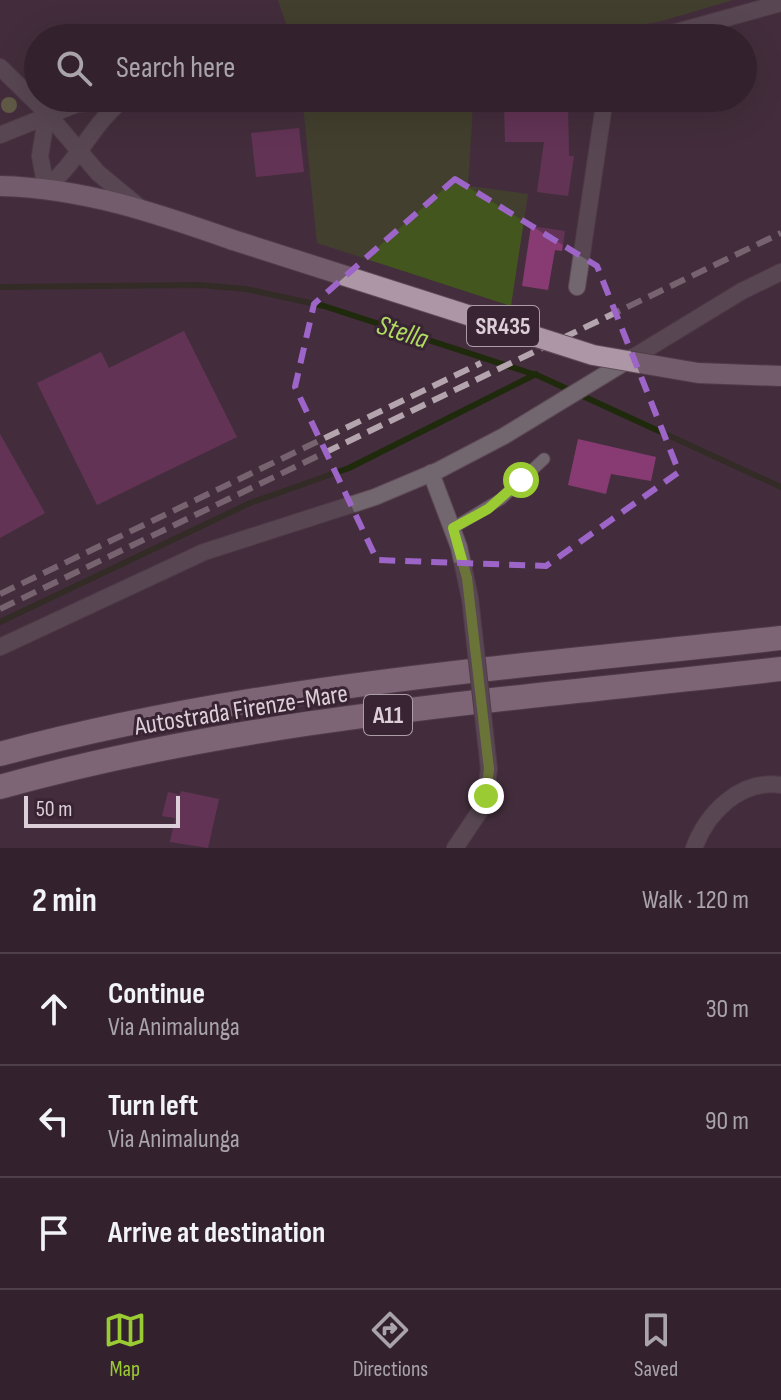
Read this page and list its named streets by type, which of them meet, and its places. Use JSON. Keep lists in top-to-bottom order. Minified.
{"streets":{"highway":["Autostrada Firenze-Mare","A11"],"main road":["SR435"]},"water":["Stella"],"scale_bar":"50 m","page":{"search":"Search here","scale":"50 m","heading":["2 min","Walk · 120 m"],"list":[["Continue","Via Animalunga","30 m"],["Turn left","Via Animalunga","90 m"],"Arrive at destination"],"nav":["Map","Directions","Saved"]}}
